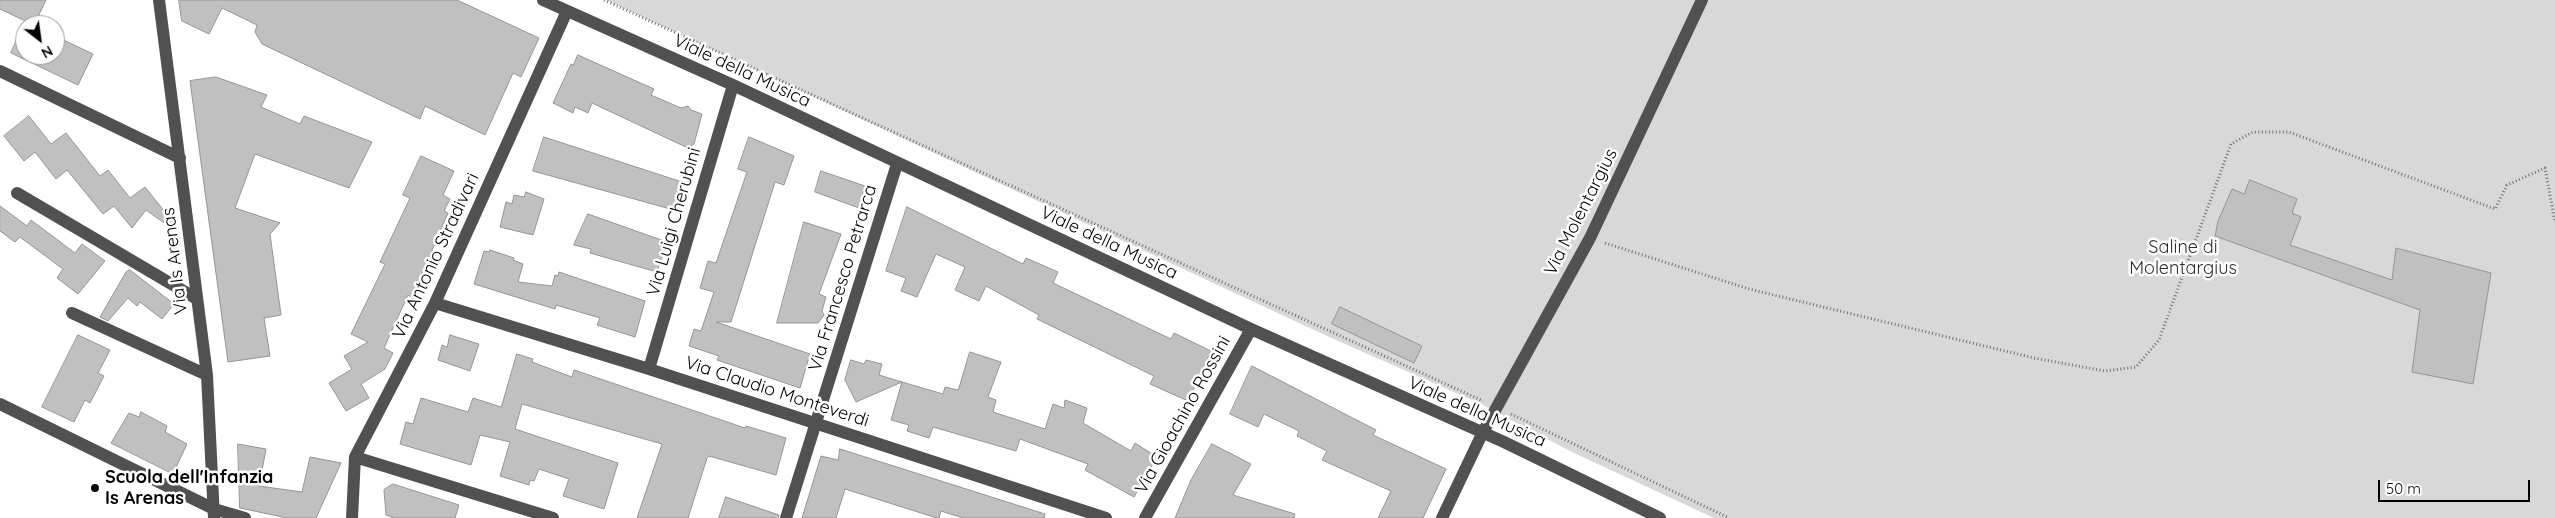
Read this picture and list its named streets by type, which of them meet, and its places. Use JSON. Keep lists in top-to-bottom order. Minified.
{"streets":{"street":["Viale della Musica","Via Molentargius","Via Luigi Cherubini","Via Antonio Stradivari","Via Is Arenas","Via Francesco Petrarca","Via Claudio Monteverdi","Via Gioachino Rossini"]},"crossings":[["Viale della Musica","Via Molentargius"],["Viale della Musica","Via Luigi Cherubini"],["Viale della Musica","Via Antonio Stradivari"],["Viale della Musica","Via Francesco Petrarca"],["Viale della Musica","Via Gioachino Rossini"],["Via Luigi Cherubini","Via Claudio Monteverdi"],["Via Antonio Stradivari","Via Claudio Monteverdi"],["Via Francesco Petrarca","Via Claudio Monteverdi"]],"parks":["Saline di Molentargius"],"places":["Scuola dell'Infanzia Is Arenas"],"scale_bar":"50 m","north":"bottom right"}
